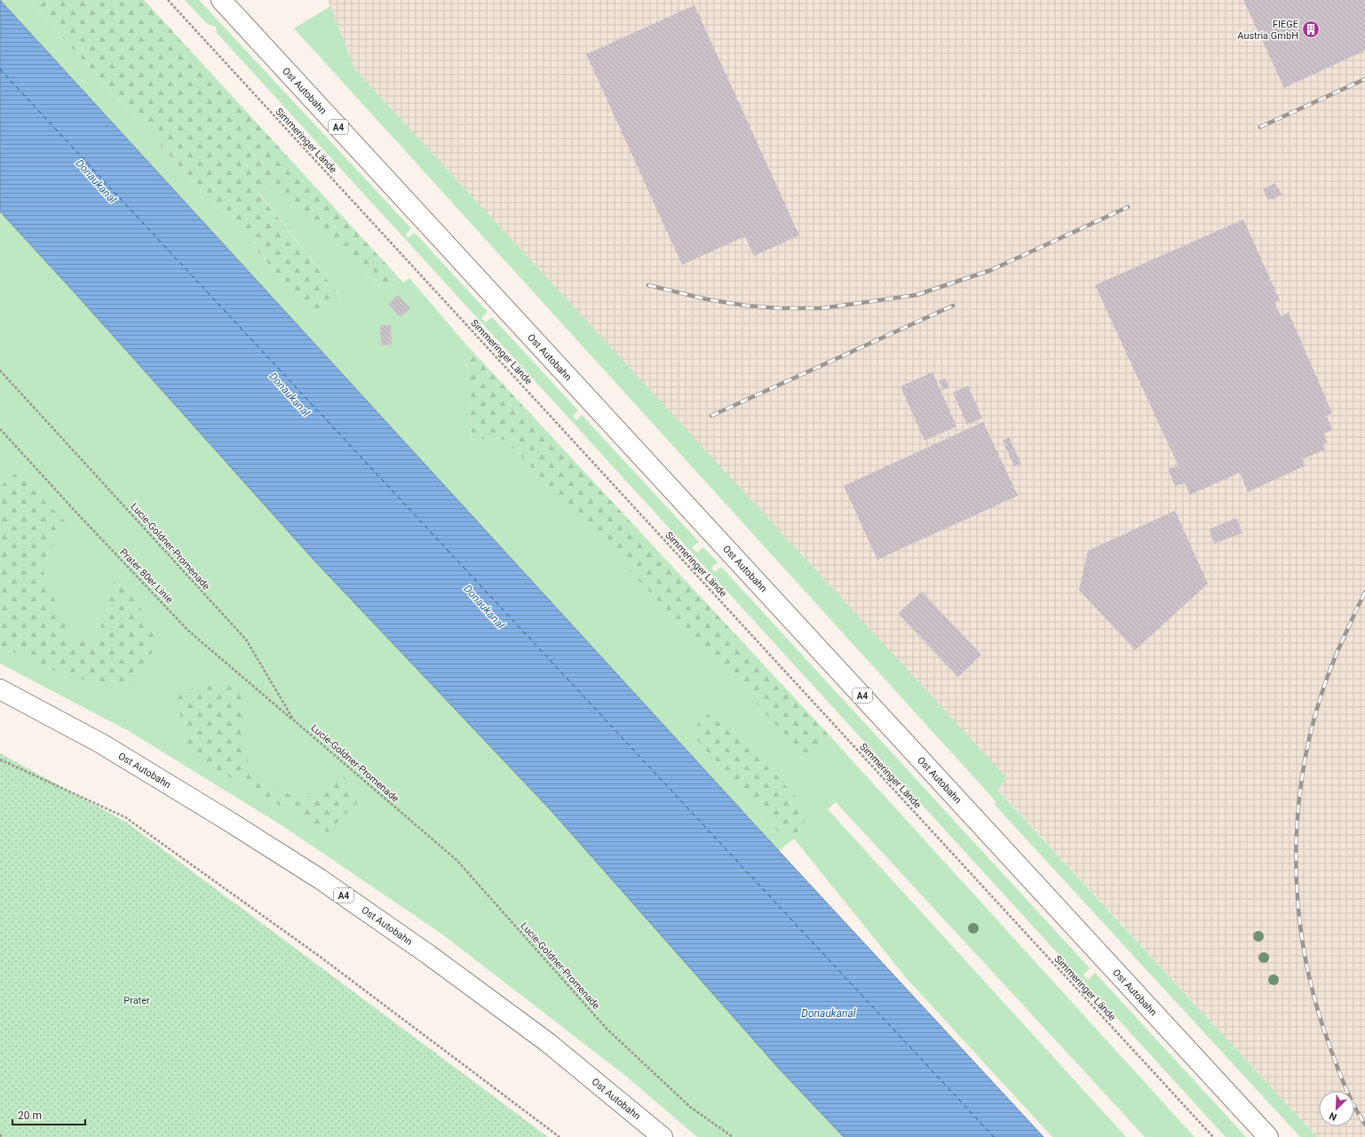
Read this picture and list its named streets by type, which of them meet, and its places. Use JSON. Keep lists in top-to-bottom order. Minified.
{"streets":{"highway":["Ost Autobahn","A4"],"path":["Simmeringer Lände","Lucie-Goldner-Promenade","Prater 80er Linie"]},"crossings":[["Lucie-Goldner-Promenade","Prater 80er Linie"]],"water":["Donaukanal"],"parks":["Prater"],"places":{"building":["FIEGE Austria GmbH"]},"scale_bar":"20 m","north":"bottom left"}
